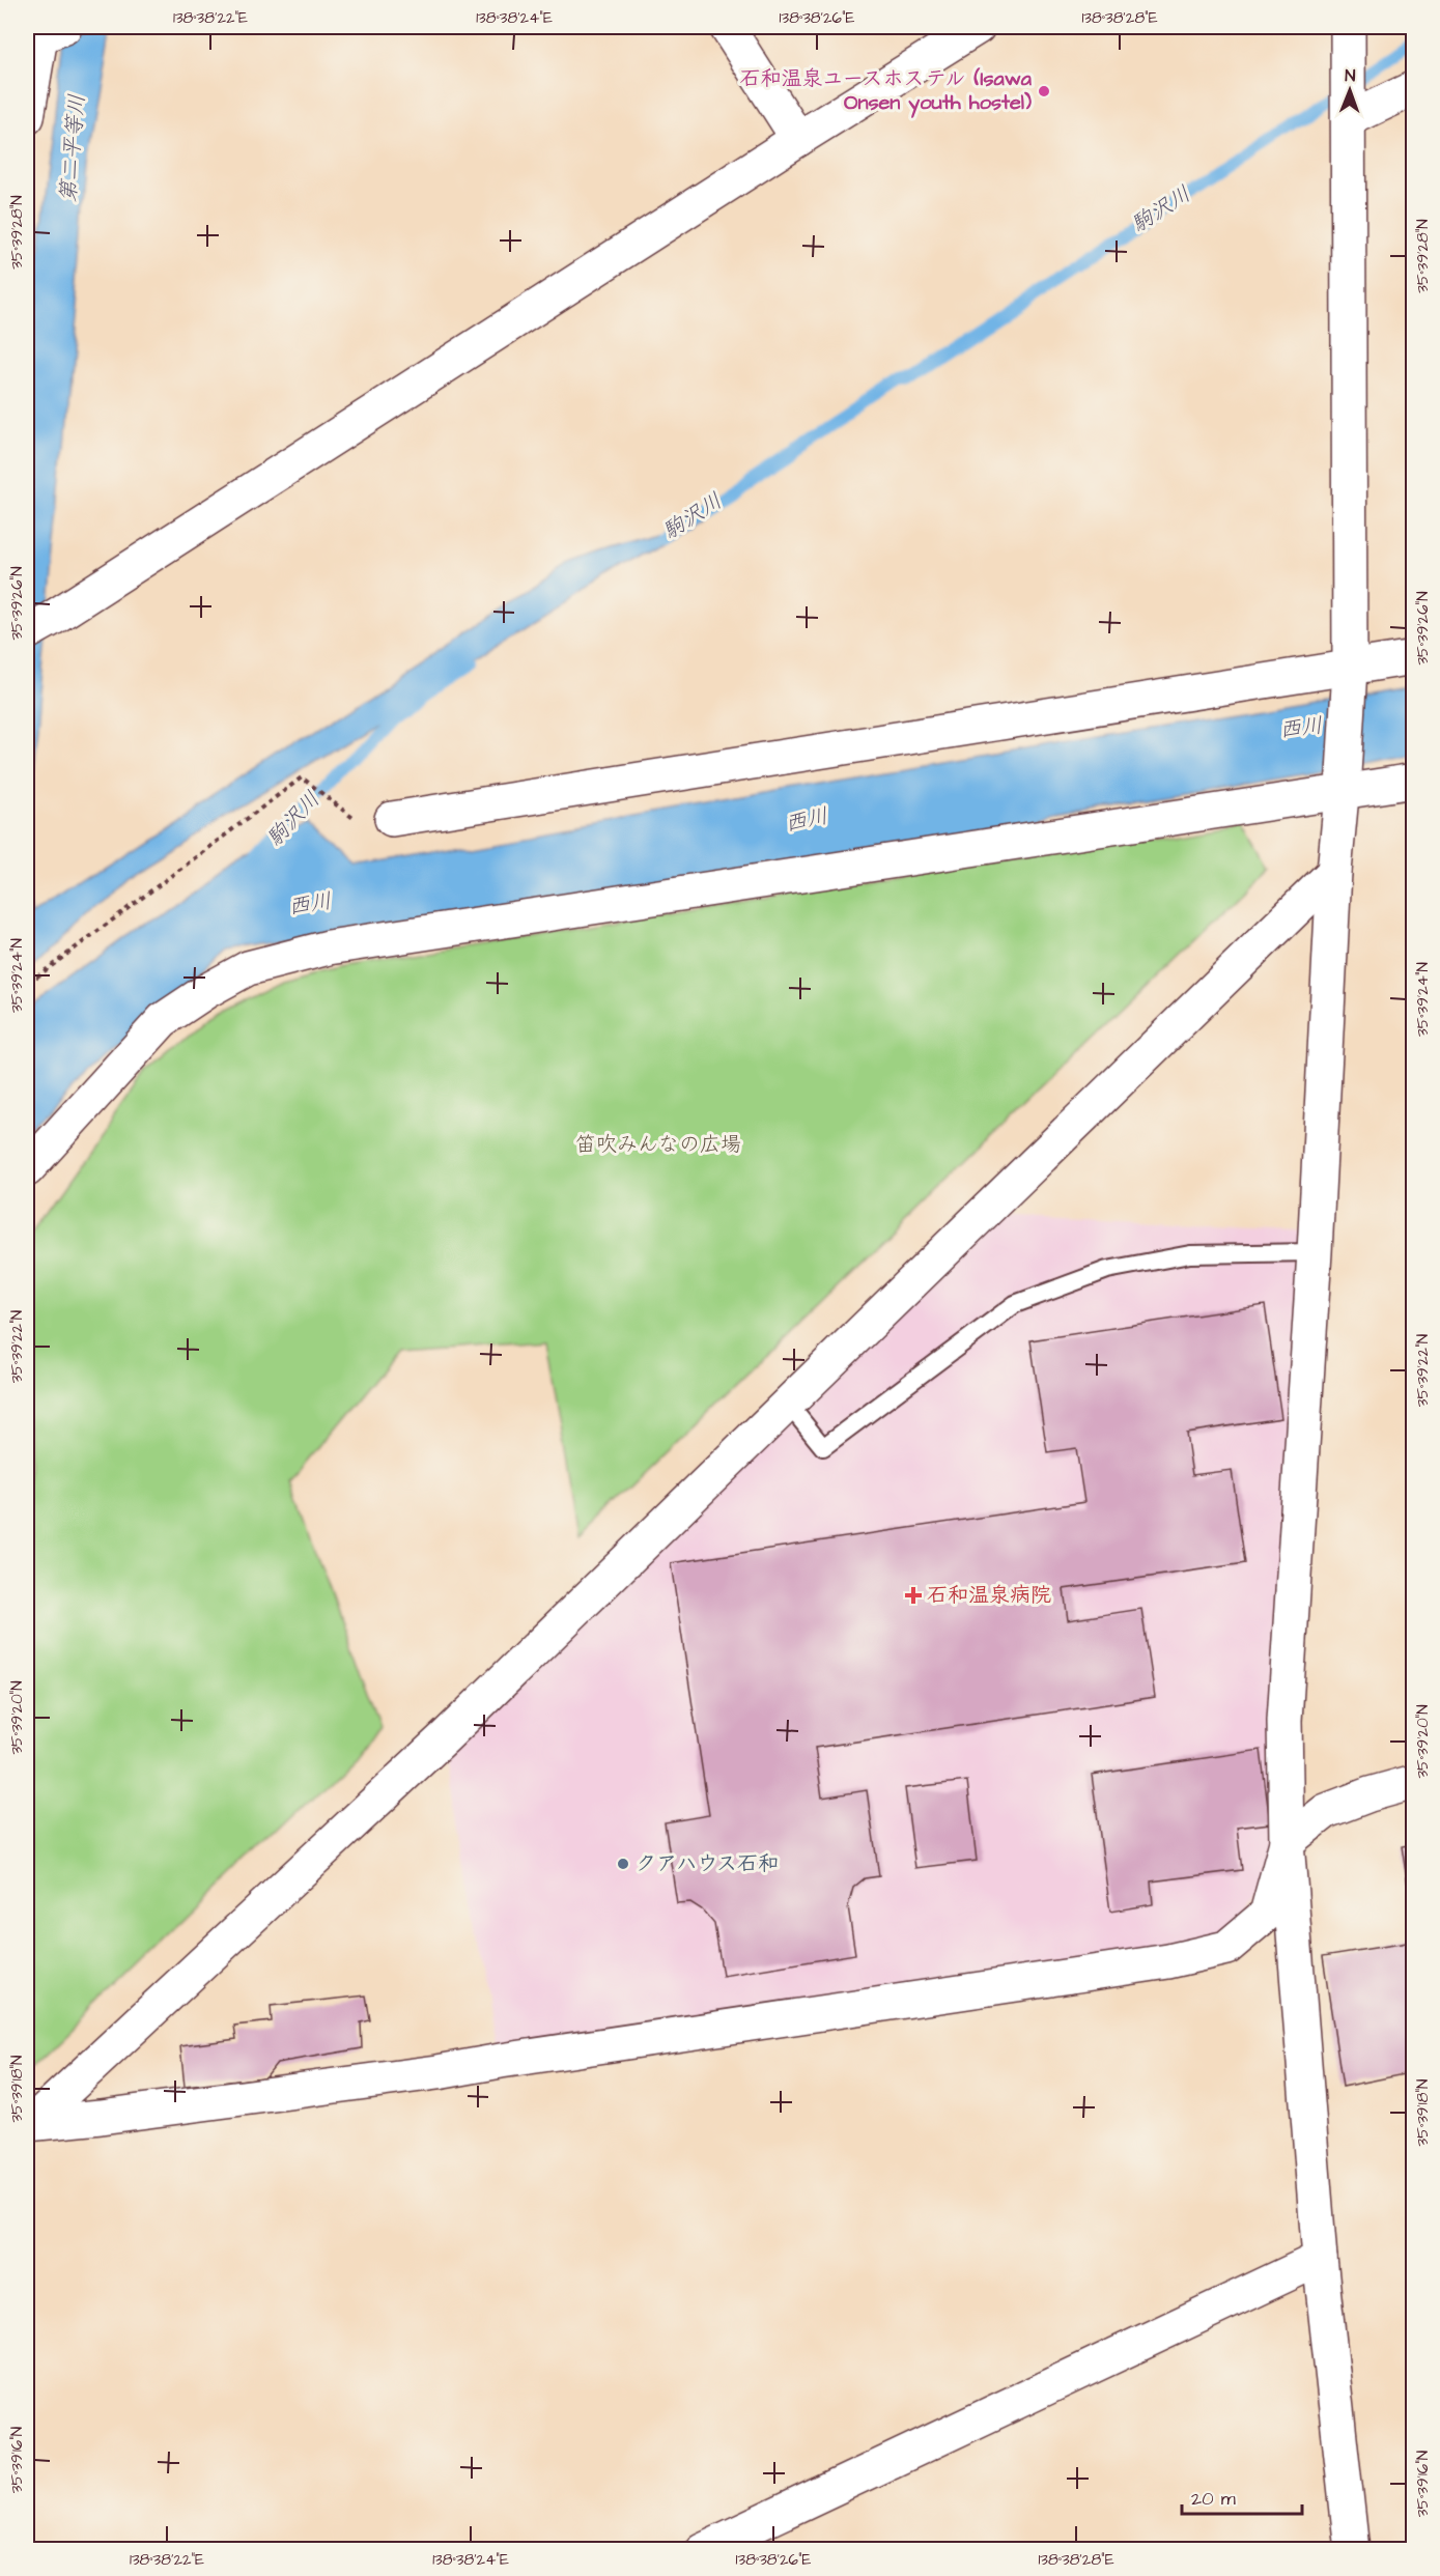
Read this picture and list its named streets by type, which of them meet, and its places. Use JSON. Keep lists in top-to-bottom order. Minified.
{"water":["第二平等川","駒沢川","西川"],"parks":["笛吹みんなの広場"],"places":{"other":["石和温泉ユースホステル (Isawa Onsen youth hostel)","クアハウス石和"],"health":["石和温泉病院"]},"scale_bar":"20 m","north":"top","coordinates":["138°38'22\"E","138°38'24\"E","138°38'26\"E","138°38'28\"E","35°39'28\"N","35°39'26\"N","35°39'24\"N","35°39'22\"N","35°39'20\"N","35°39'18\"N","35°39'16\"N"]}
